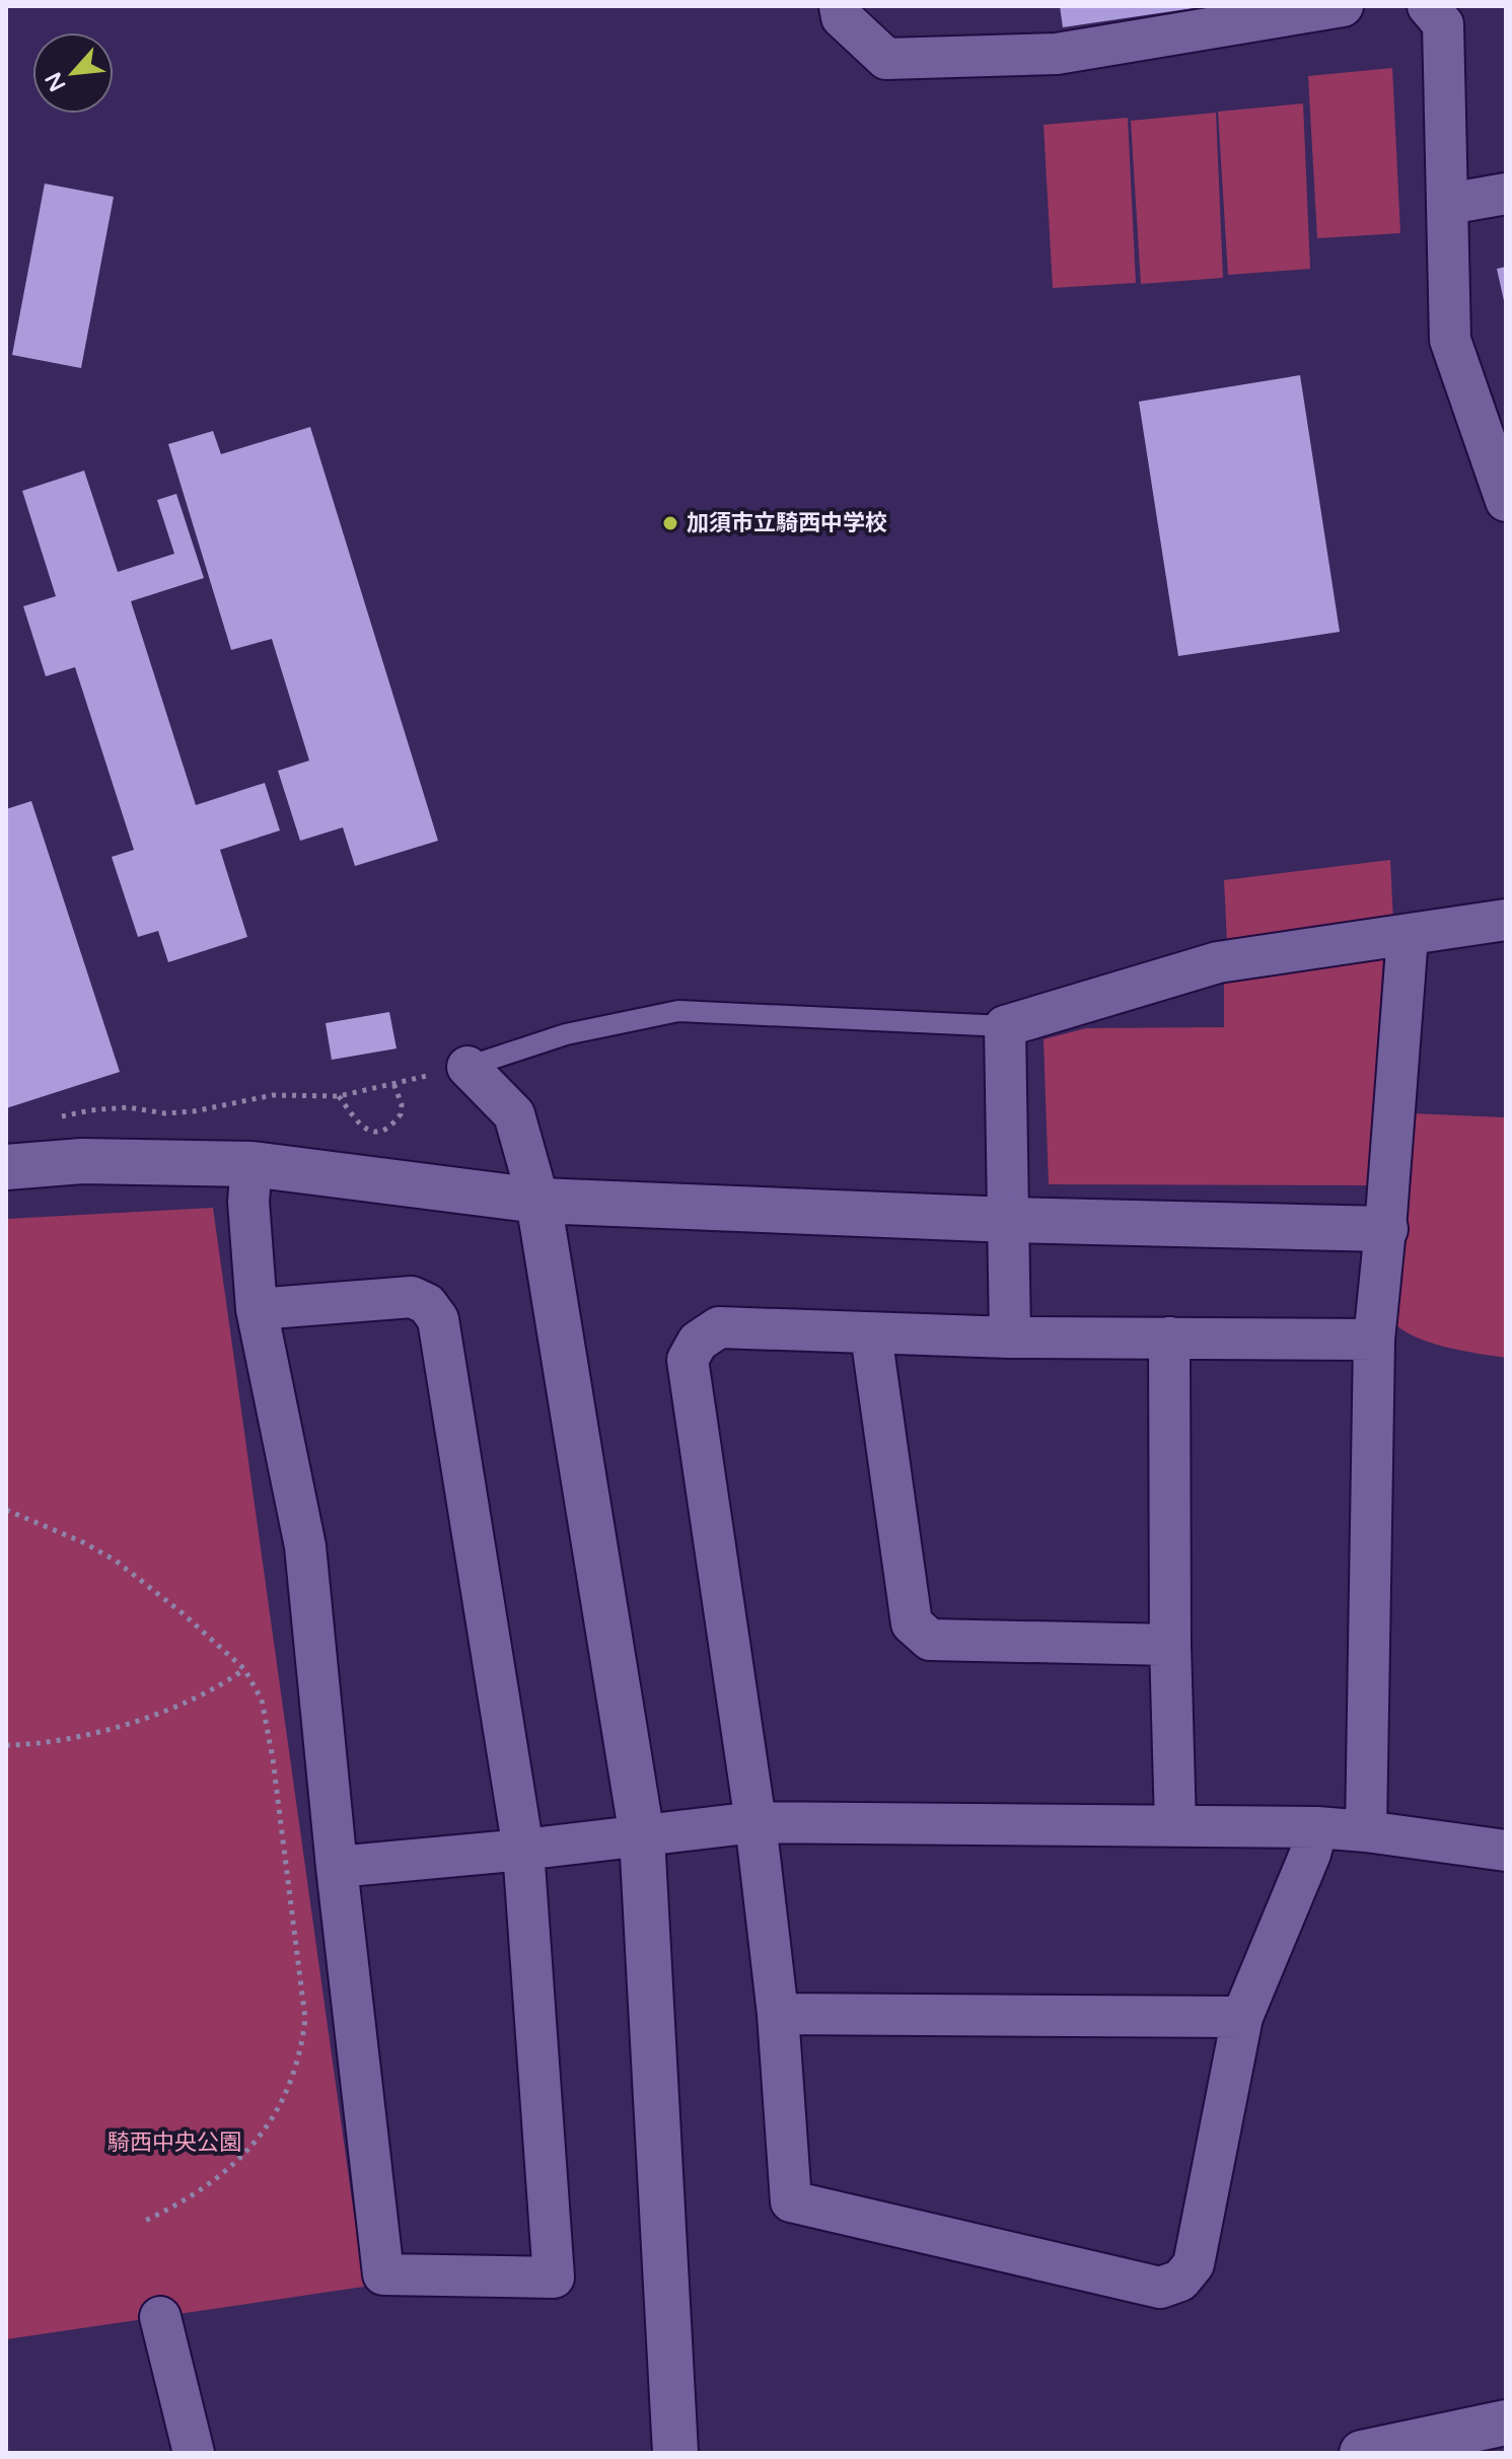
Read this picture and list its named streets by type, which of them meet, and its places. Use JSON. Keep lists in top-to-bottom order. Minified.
{"parks":["騎西中央公園"],"places":["加須市立騎西中学校"],"north":"bottom left"}
